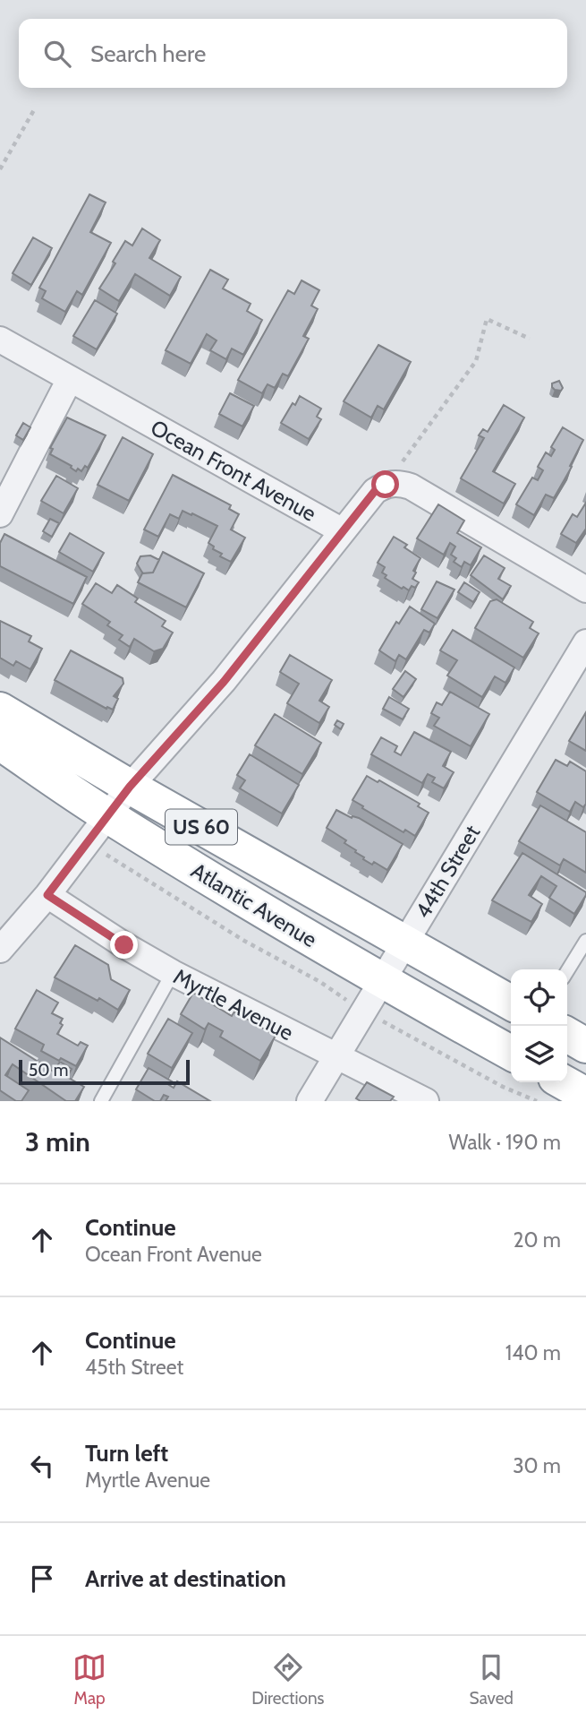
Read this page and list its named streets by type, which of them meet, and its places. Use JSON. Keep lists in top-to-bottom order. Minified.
{"streets":{"highway":["US 60","Atlantic Avenue"],"street":["Ocean Front Avenue","44th Street","Myrtle Avenue"]},"crossings":[["44th Street","Atlantic Avenue"],["44th Street","Myrtle Avenue"]],"scale_bar":"50 m","page":{"search":"Search here","scale":"50 m","heading":["3 min","Walk · 190 m"],"list":[["Continue","Ocean Front Avenue","20 m"],["Continue","45th Street","140 m"],["Turn left","Myrtle Avenue","30 m"],"Arrive at destination"],"nav":["Map","Directions","Saved"]}}
